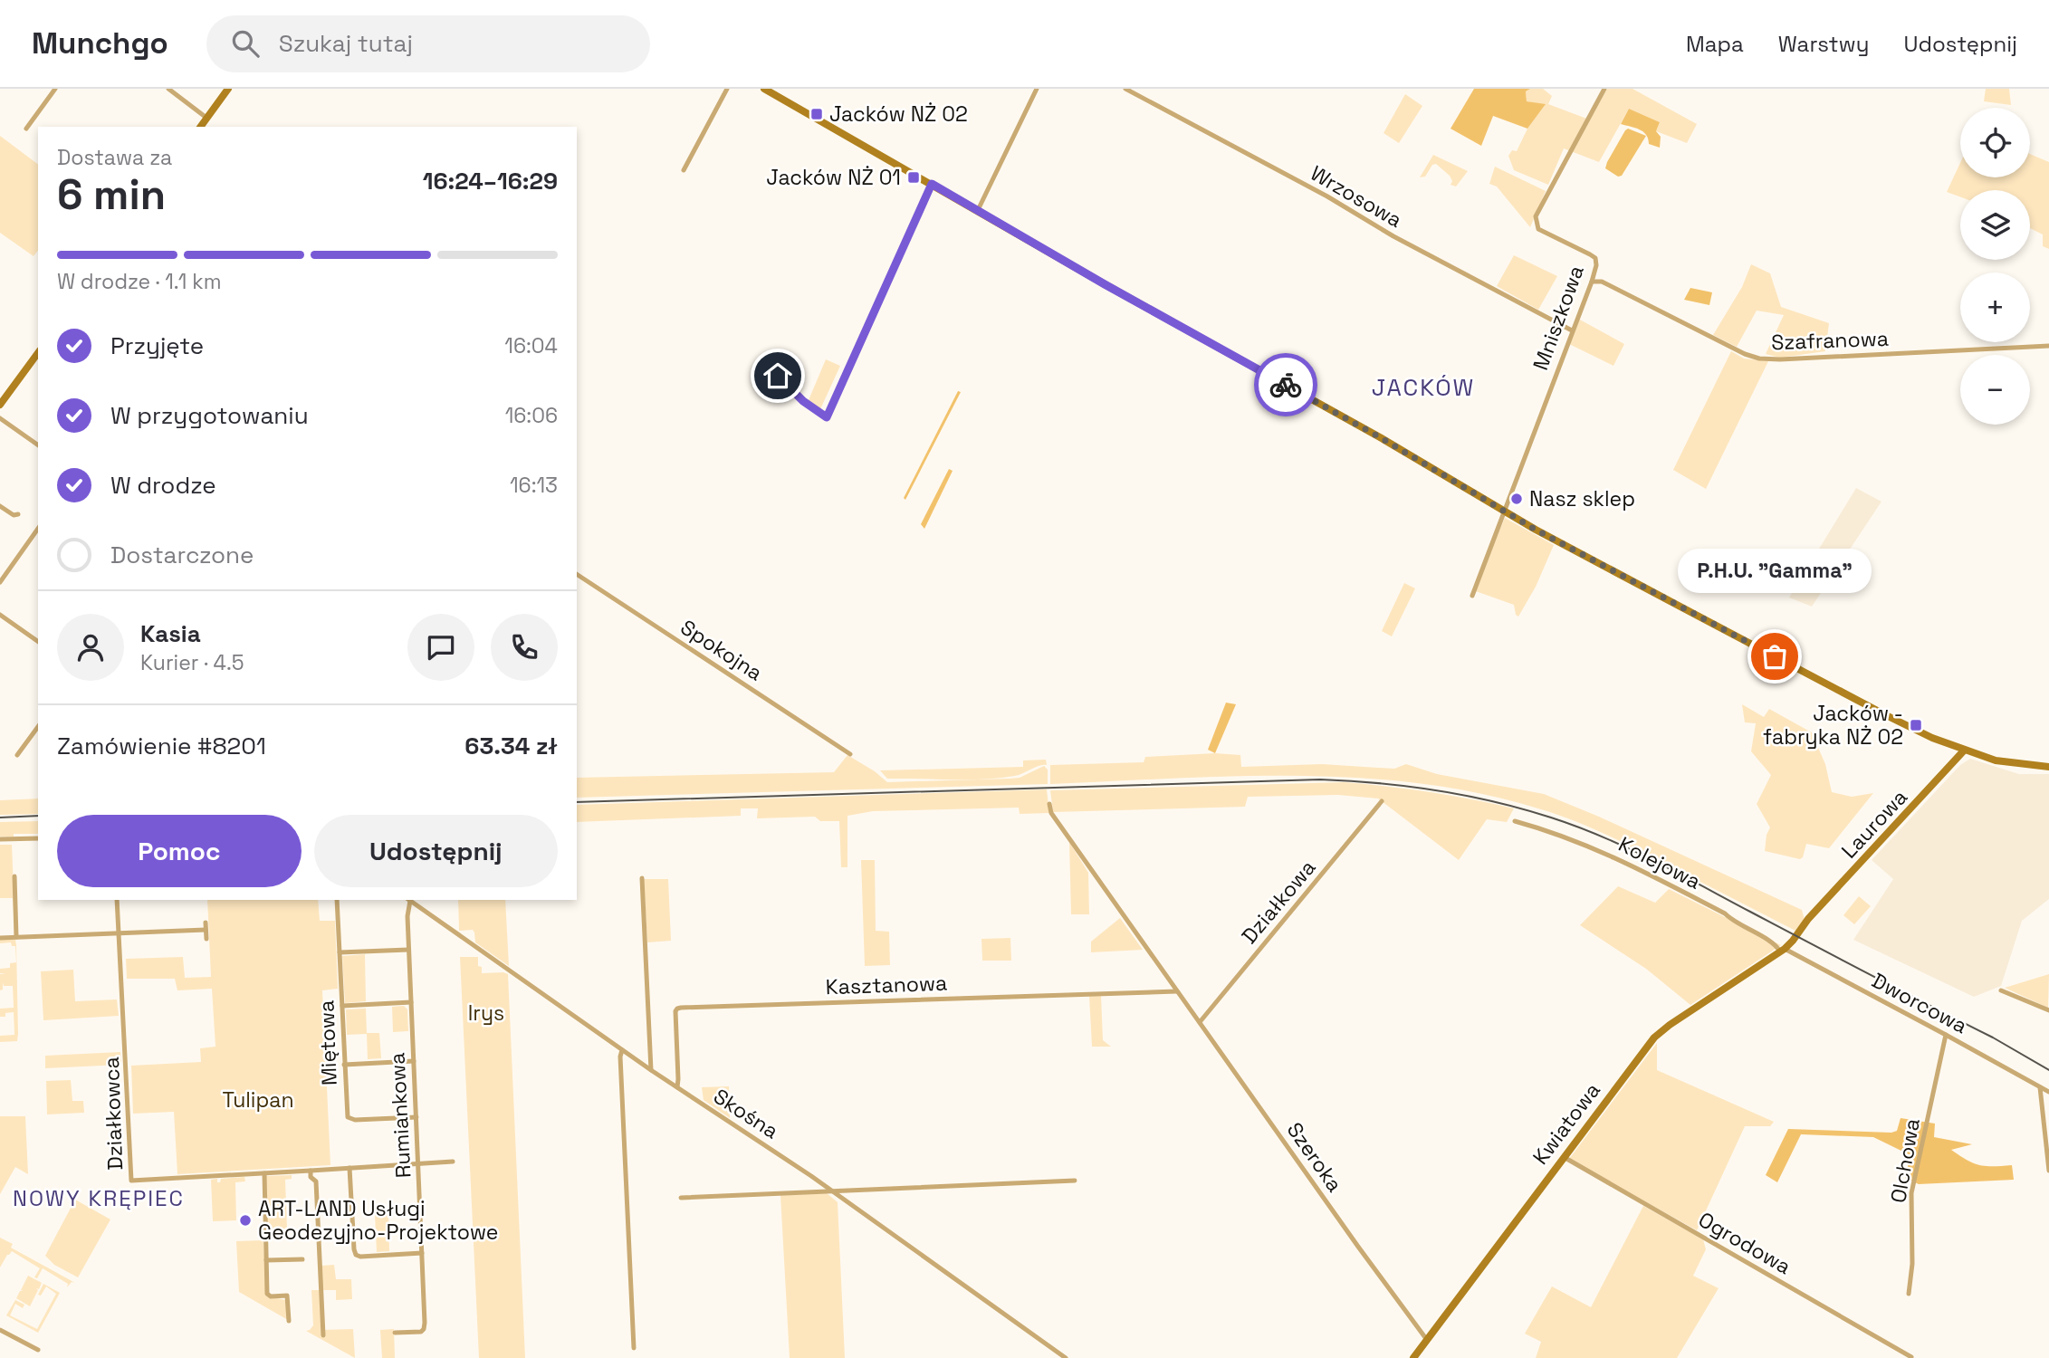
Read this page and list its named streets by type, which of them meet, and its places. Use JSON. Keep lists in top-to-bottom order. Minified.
{"streets":{"main road":["Laurowa","Kwiatowa"],"street":["Wrzosowa","Mniszkowa","Szafranowa","Spokojna","Kolejowa","Działkowa","Kasztanowa","Dworcowa","Miętowa","Działkowca","Skośna","Rumiankowa","Szeroka","Olchowa","Ogrodowa"]},"crossings":[["Wrzosowa","Mniszkowa"],["Mniszkowa","Szafranowa"],["Laurowa","Kolejowa"],["Laurowa","Dworcowa"],["Laurowa","Kwiatowa"],["Kolejowa","Dworcowa"],["Kolejowa","Kwiatowa"],["Działkowa","Szeroka"],["Kasztanowa","Skośna"],["Kasztanowa","Szeroka"],["Dworcowa","Kwiatowa"],["Dworcowa","Olchowa"],["Miętowa","Rumiankowa"],["Skośna","Rumiankowa"],["Kwiatowa","Szeroka"],["Kwiatowa","Ogrodowa"]],"districts":["JACKÓW","NOWY KRĘPIEC"],"parks":["Irys","Tulipan"],"places":{"transit":["Jacków NŻ 02","Jacków NŻ 01","Jacków - fabryka NŻ 02"],"other":["Nasz sklep","P.H.U. \"Gamma\"","ART-LAND Usługi Geodezyjno-Projektowe"]},"page":{"header":"Munchgo","search":"Szukaj tutaj","nav":["Mapa","Warstwy","Udostępnij"],"map_buttons":["+","−"],"heading":["6 min","Dostawa za","16:24–16:29"],"panel":["Kasia","Kurier · 4.5","Zamówienie #8201","63.34 zł"],"bar":"W drodze · 1.1 km","list":[["Przyjęte","16:04"],["W przygotowaniu","16:06"],["W drodze","16:13"],"Dostarczone"],"bubble":"P.H.U. \"Gamma\"","buttons":["Pomoc","Udostępnij"]}}
